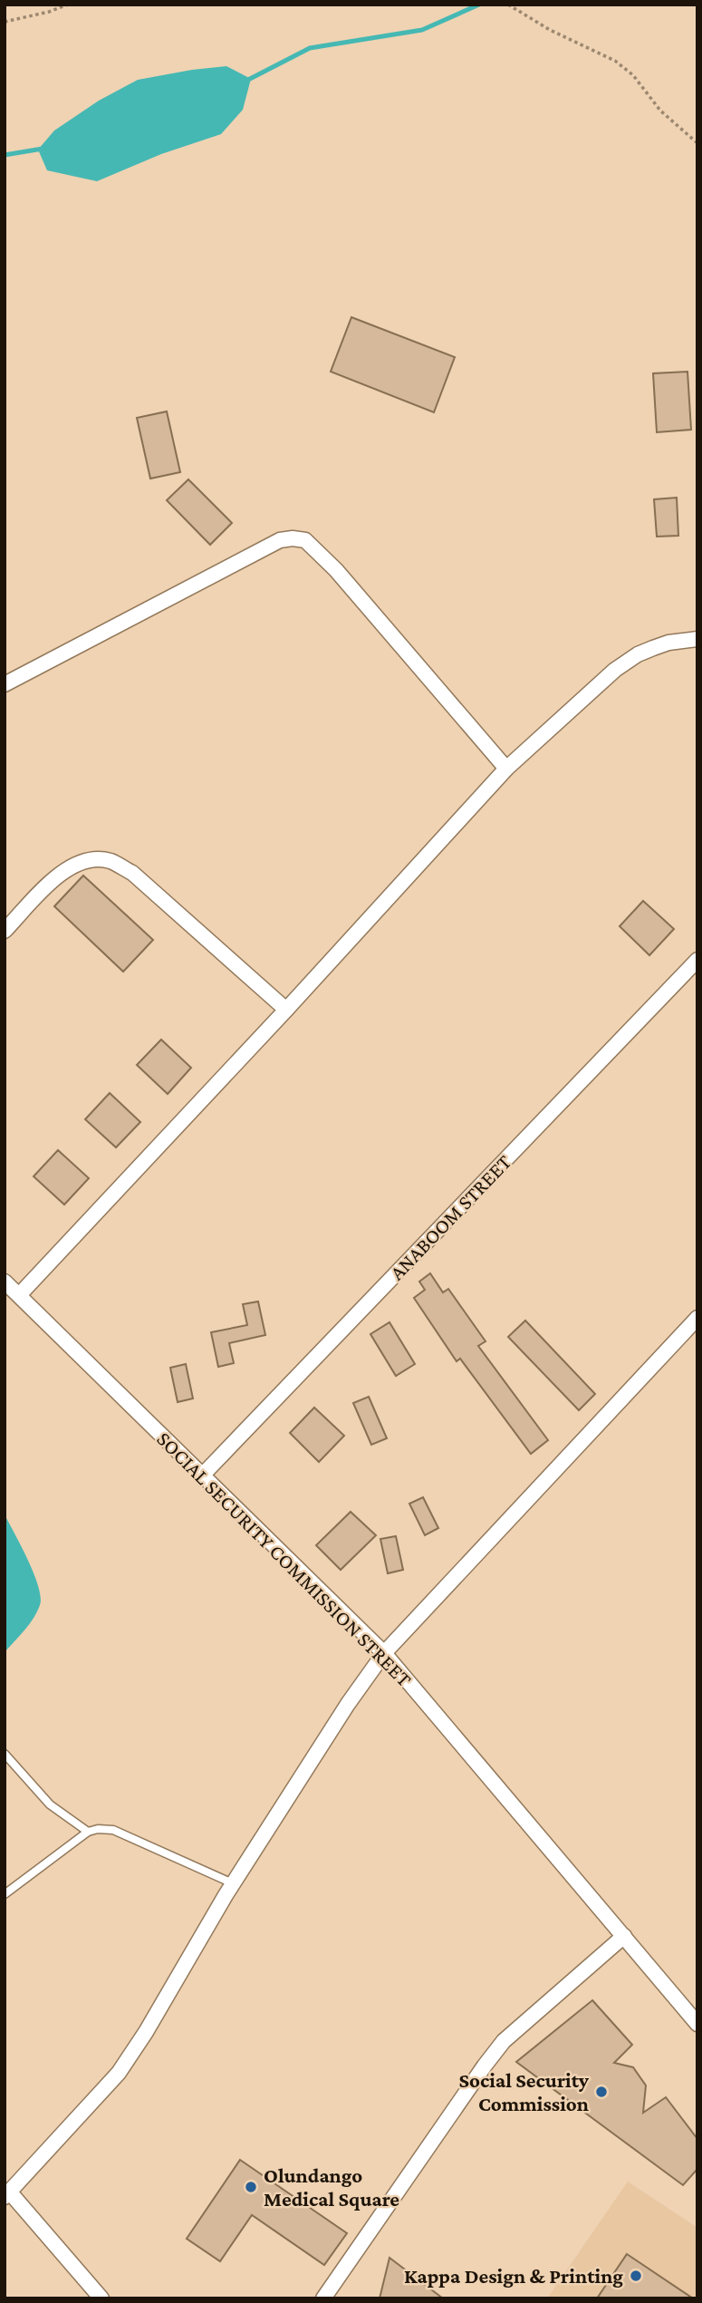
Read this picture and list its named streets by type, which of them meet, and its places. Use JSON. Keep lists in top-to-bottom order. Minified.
{"streets":{"street":["ANABOOM STREET","SOCIAL SECURITY COMMISSION STREET"]},"crossings":[["ANABOOM STREET","SOCIAL SECURITY COMMISSION STREET"]],"places":["Social Security Commission","Olundango Medical Square","Kappa Design & Printing"]}
